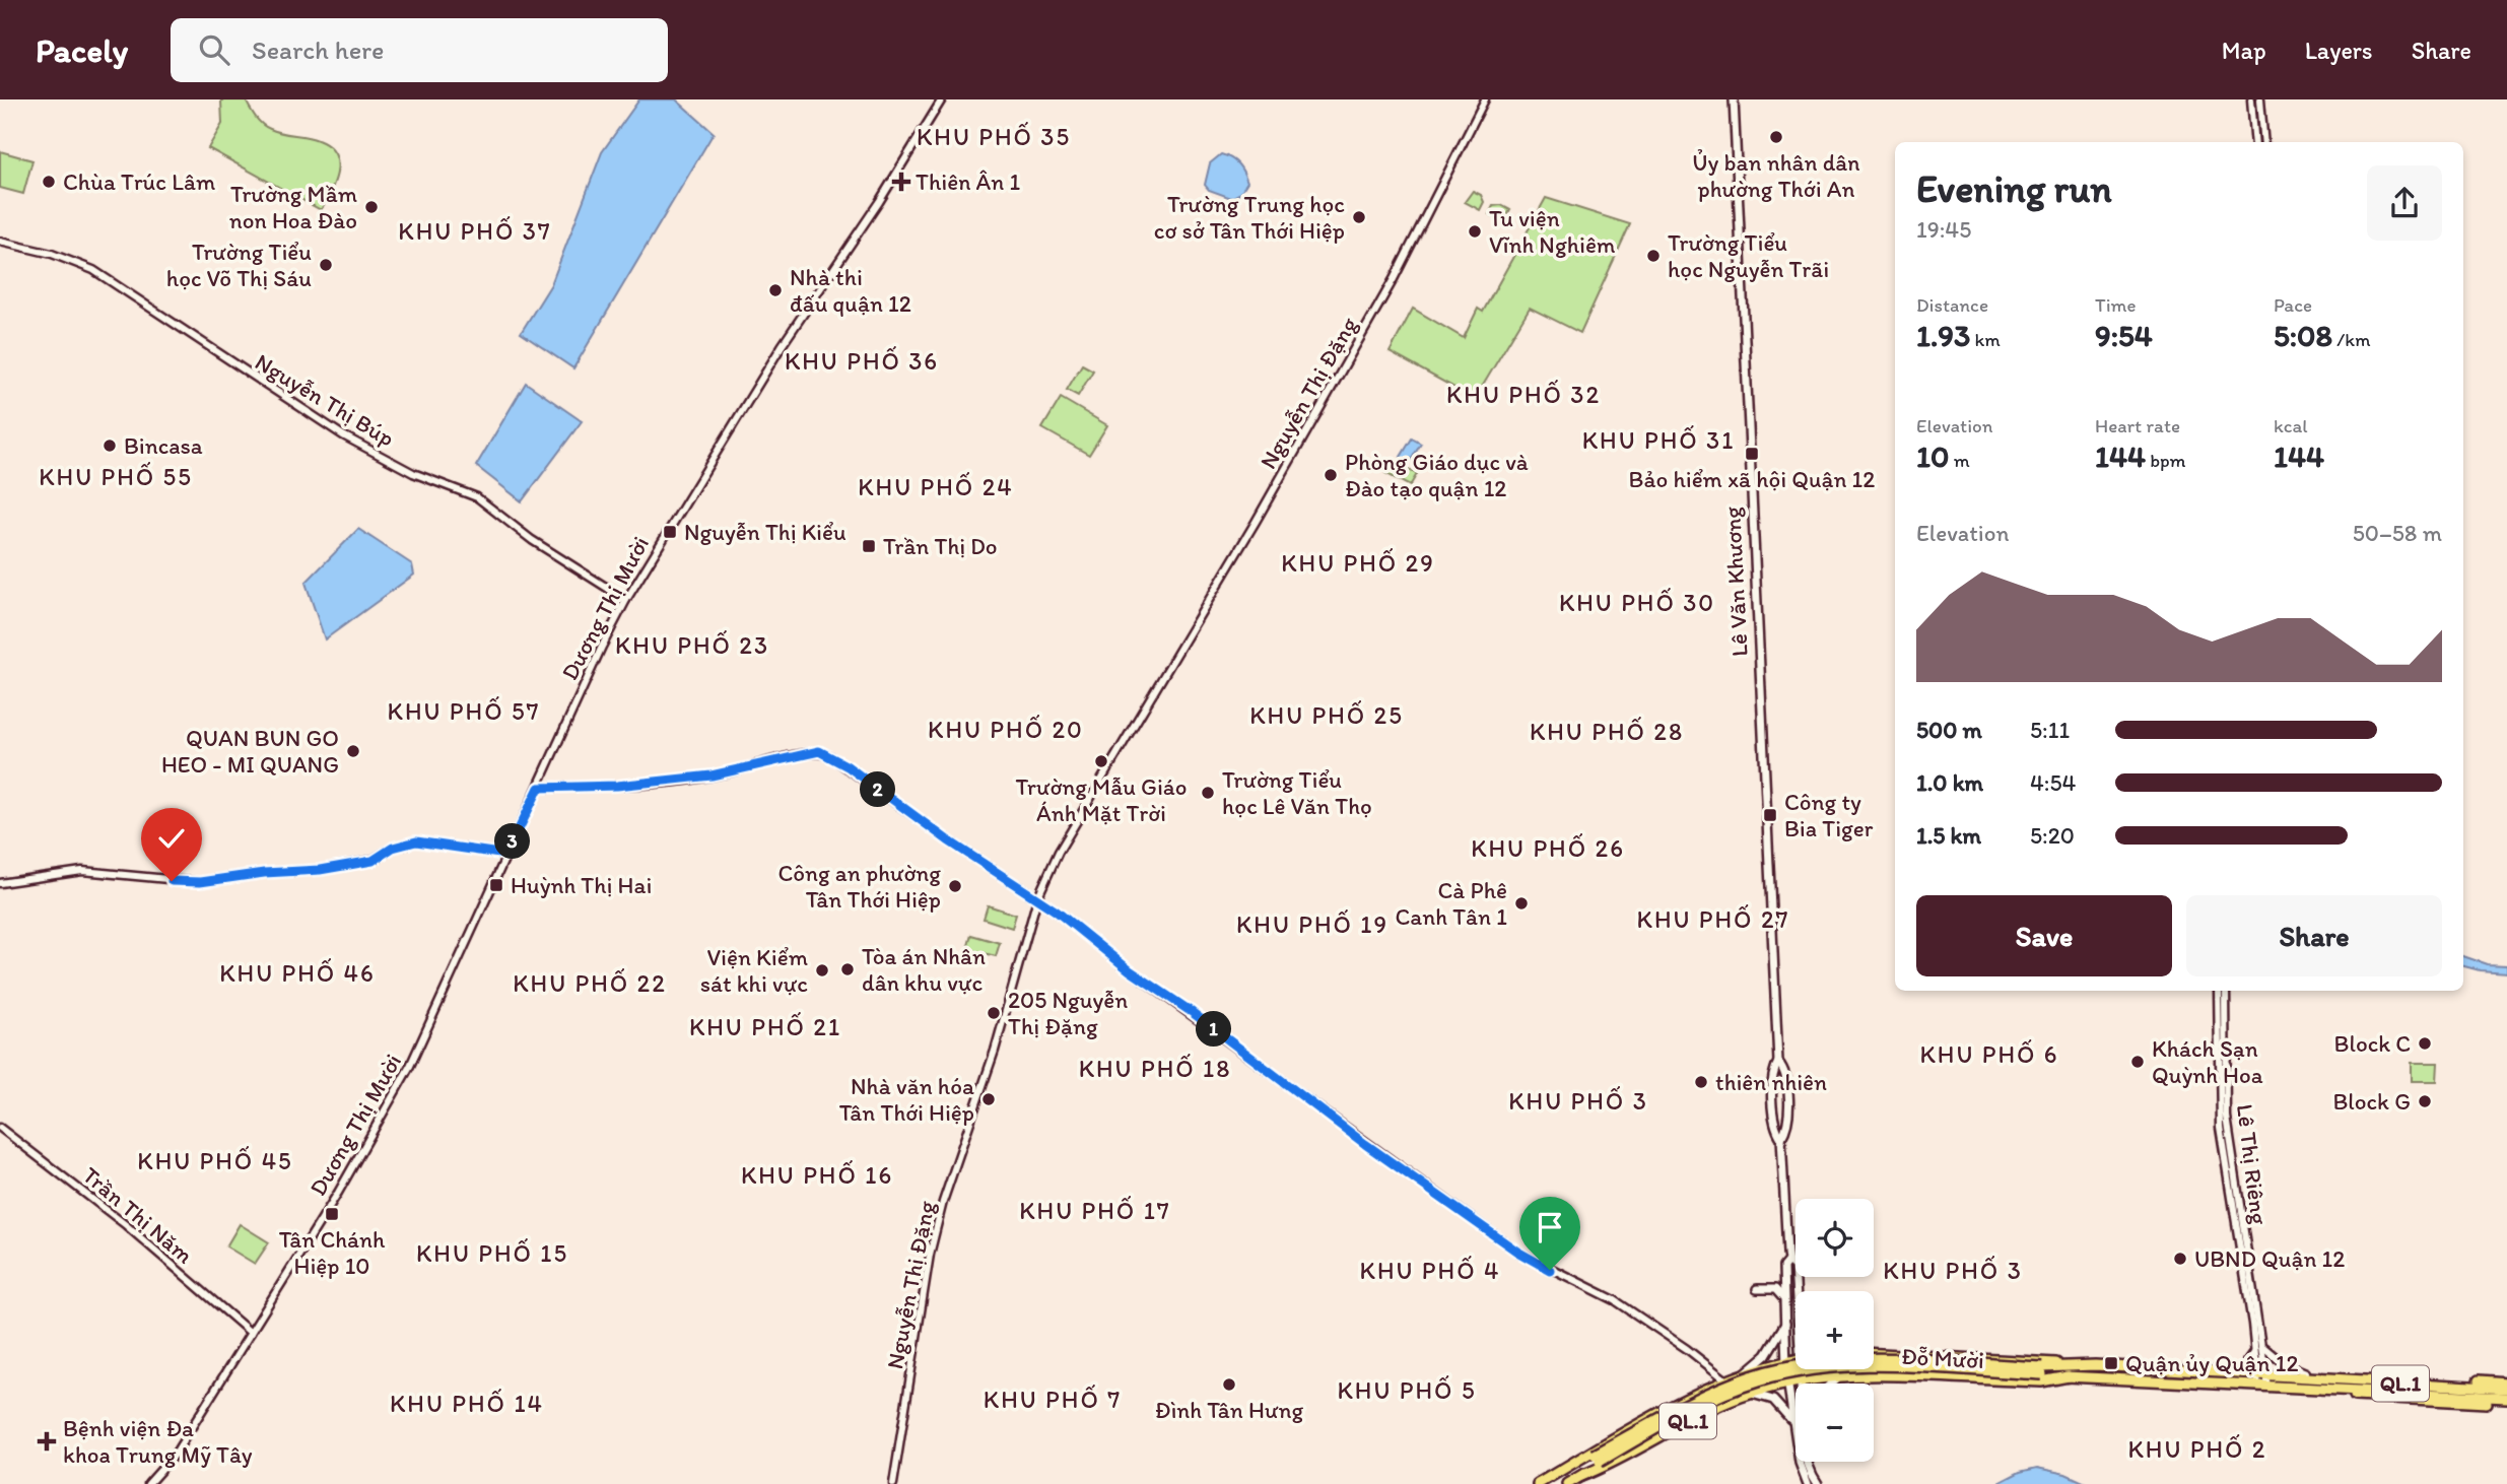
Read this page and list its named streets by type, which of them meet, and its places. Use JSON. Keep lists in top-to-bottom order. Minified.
{"streets":{"highway":["Đỗ Mười","QL.1"],"main road":["Lê Văn Khương"],"street":["Nguyễn Thị Đặng","Nguyễn Thị Búp","Dương Thị Mười","Lê Thị Riêng","Trần Thị Năm"]},"crossings":[["Nguyễn Thị Búp","Dương Thị Mười"],["Lê Văn Khương","Đỗ Mười"],["Lê Văn Khương","QL.1"],["Dương Thị Mười","Trần Thị Năm"],["Lê Thị Riêng","Đỗ Mười"],["Đỗ Mười","QL.1"]],"districts":["KHU PHỐ 35","KHU PHỐ 37","KHU PHỐ 36","KHU PHỐ 32","KHU PHỐ 31","KHU PHỐ 55","KHU PHỐ 24","KHU PHỐ 29","KHU PHỐ 30","KHU PHỐ 23","KHU PHỐ 57","KHU PHỐ 25","KHU PHỐ 20","KHU PHỐ 28","KHU PHỐ 26","KHU PHỐ 27","KHU PHỐ 19","KHU PHỐ 46","KHU PHỐ 22","KHU PHỐ 21","KHU PHỐ 6","KHU PHỐ 18","KHU PHỐ 3","KHU PHỐ 45","KHU PHỐ 16","KHU PHỐ 17","KHU PHỐ 15","KHU PHỐ 4","KHU PHỐ 3","KHU PHỐ 5","KHU PHỐ 7","KHU PHỐ 14","KHU PHỐ 2"],"places":{"other":["Ủy ban nhân dân phường Thới An","Chùa Trúc Lâm","Trường Mầm non Hoa Đào","Trường Trung học cơ sở Tân Thới Hiệp","Tu viện Vĩnh Nghiêm","Trường Tiểu học Nguyễn Trãi","Trường Tiểu học Võ Thị Sáu","Nhà thi đấu quận 12","Bincasa","Phòng Giáo dục và Đào tạo quận 12","QUAN BUN GO HEO - MI QUANG","Trường Mẫu Giáo Ánh Mặt Trời","Trường Tiểu học Lê Văn Thọ","Công an phường Tân Thới Hiệp","Cà Phê Canh Tân 1","Tòa án Nhân dân khu vực","Viện Kiểm sát khi vực","205 Nguyễn Thị Đặng","Block C","Khách Sạn Quỳnh Hoa","thiên nhiên","Nhà văn hóa Tân Thới Hiệp","Block G","UBND Quận 12","Đình Tân Hưng"],"health":["Thiên Ân 1","Bệnh viện Đa khoa Trung Mỹ Tây"],"transit":["Bảo hiểm xã hội Quận 12","Nguyễn Thị Kiểu","Trần Thị Do","Công ty Bia Tiger","Huỳnh Thị Hai","Tân Chánh Hiệp 10","Quận ủy Quận 12"]},"page":{"header":"Pacely","search":"Search here","nav":["Map","Layers","Share"],"heading":["Evening run","19:45"],"stats":[["Distance","1.93 km"],["Time","9:54"],["Pace","5:08 /km"],["Elevation","10 m"],["Heart rate","144 bpm"],["kcal","144"]],"chart":["Elevation","50–58 m"],"list":[{"name":"500 m","note":"5:11"},{"name":"1.0 km","note":"4:54"},{"name":"1.5 km","note":"5:20"}],"pins":["2","3","1"],"buttons":["Save","Share"],"map_buttons":["+","−"]}}
